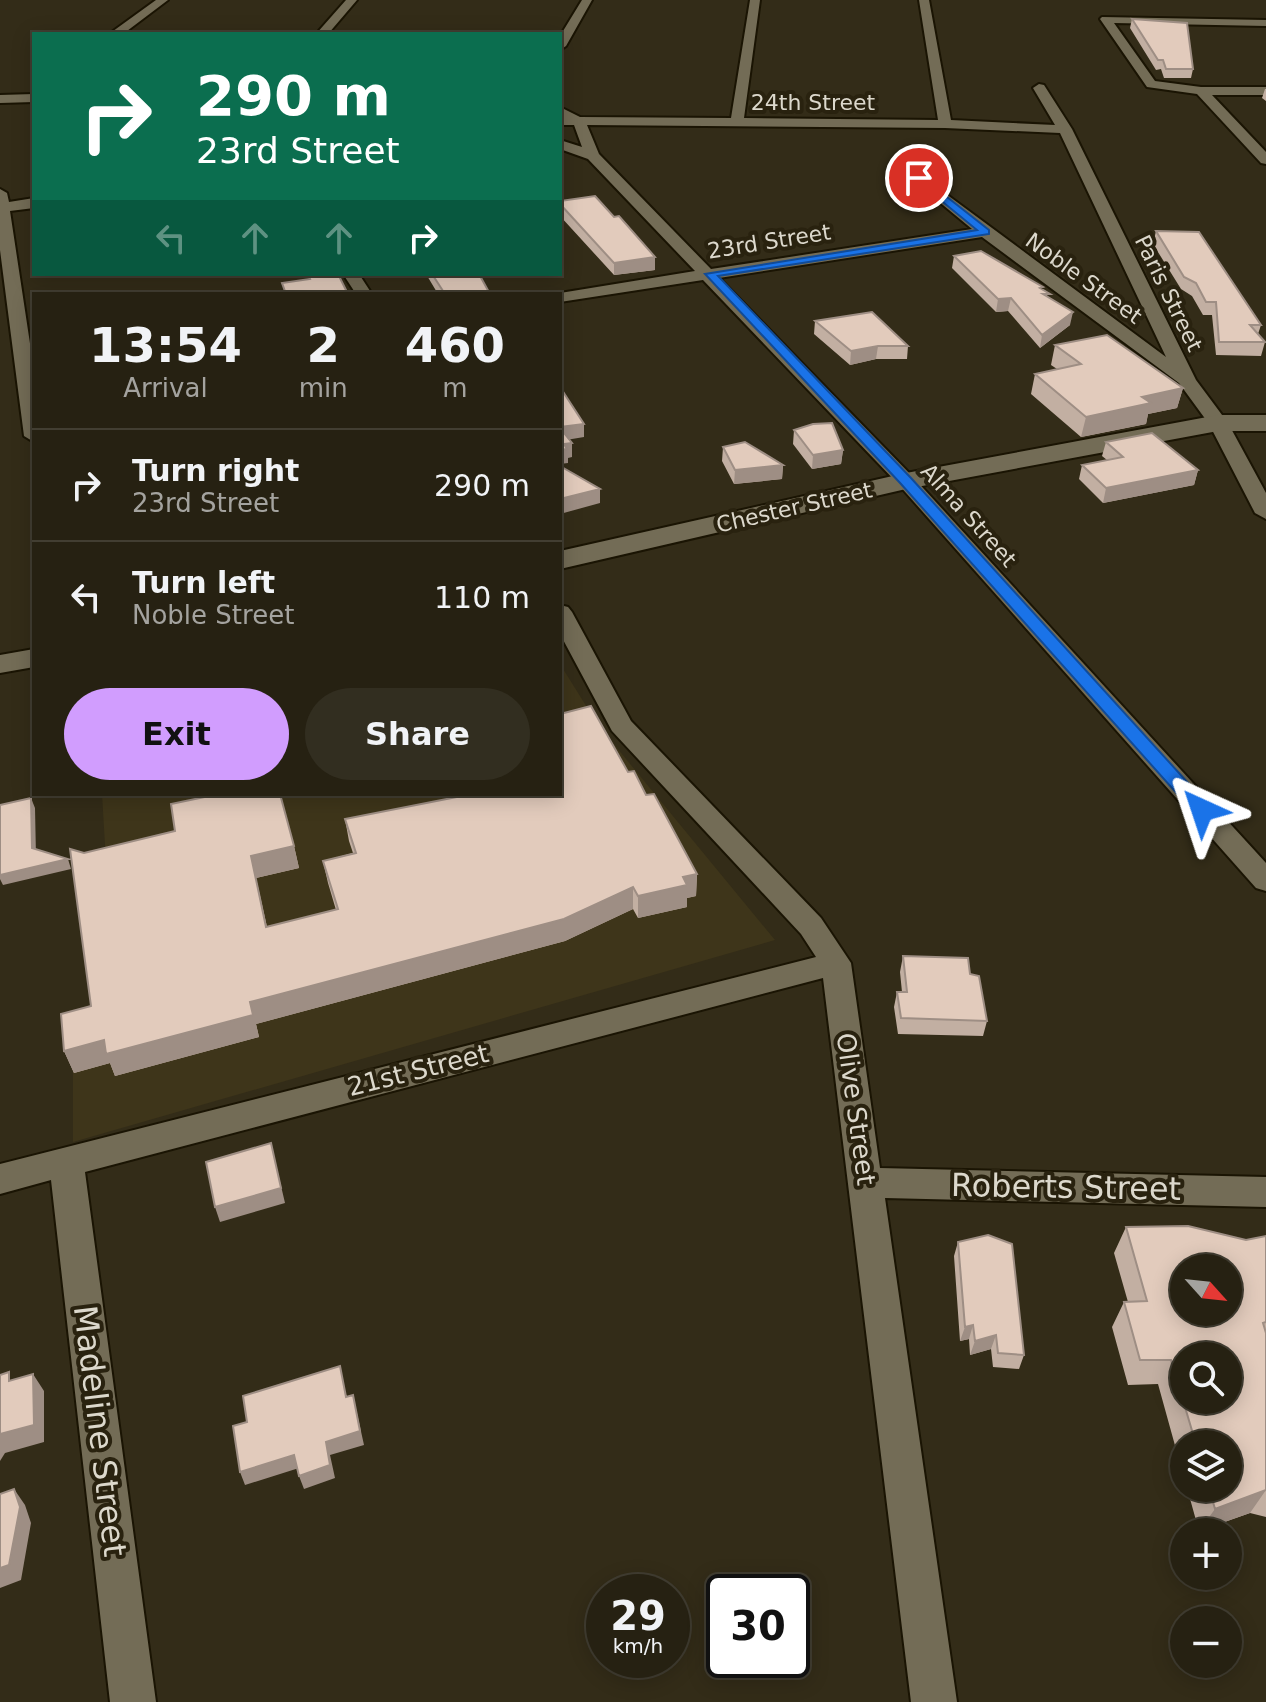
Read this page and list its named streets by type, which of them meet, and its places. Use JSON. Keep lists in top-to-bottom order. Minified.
{"streets":{"street":["24th Street","23rd Street","Noble Street","Paris Street","Chester Street","Alma Street","21st Street","Olive Street","Roberts Street","Madeline Street"]},"crossings":[["24th Street","Paris Street"],["24th Street","Alma Street"],["23rd Street","Noble Street"],["23rd Street","Alma Street"],["Noble Street","Paris Street"],["Paris Street","Chester Street"],["Chester Street","Alma Street"],["21st Street","Olive Street"],["21st Street","Madeline Street"],["Olive Street","Roberts Street"]],"north":"bottom right","page":{"turn":["290 m","23rd Street"],"eta":["13:54","Arrival","2","min","460","m"],"list":[{"name":"Turn right","note":"23rd Street","value":"290 m"},{"name":"Turn left","note":"Noble Street","value":"110 m"}],"buttons":["Exit","Share"],"map_buttons":["+","−"],"speed":"29 km/h","limit":"30"}}
